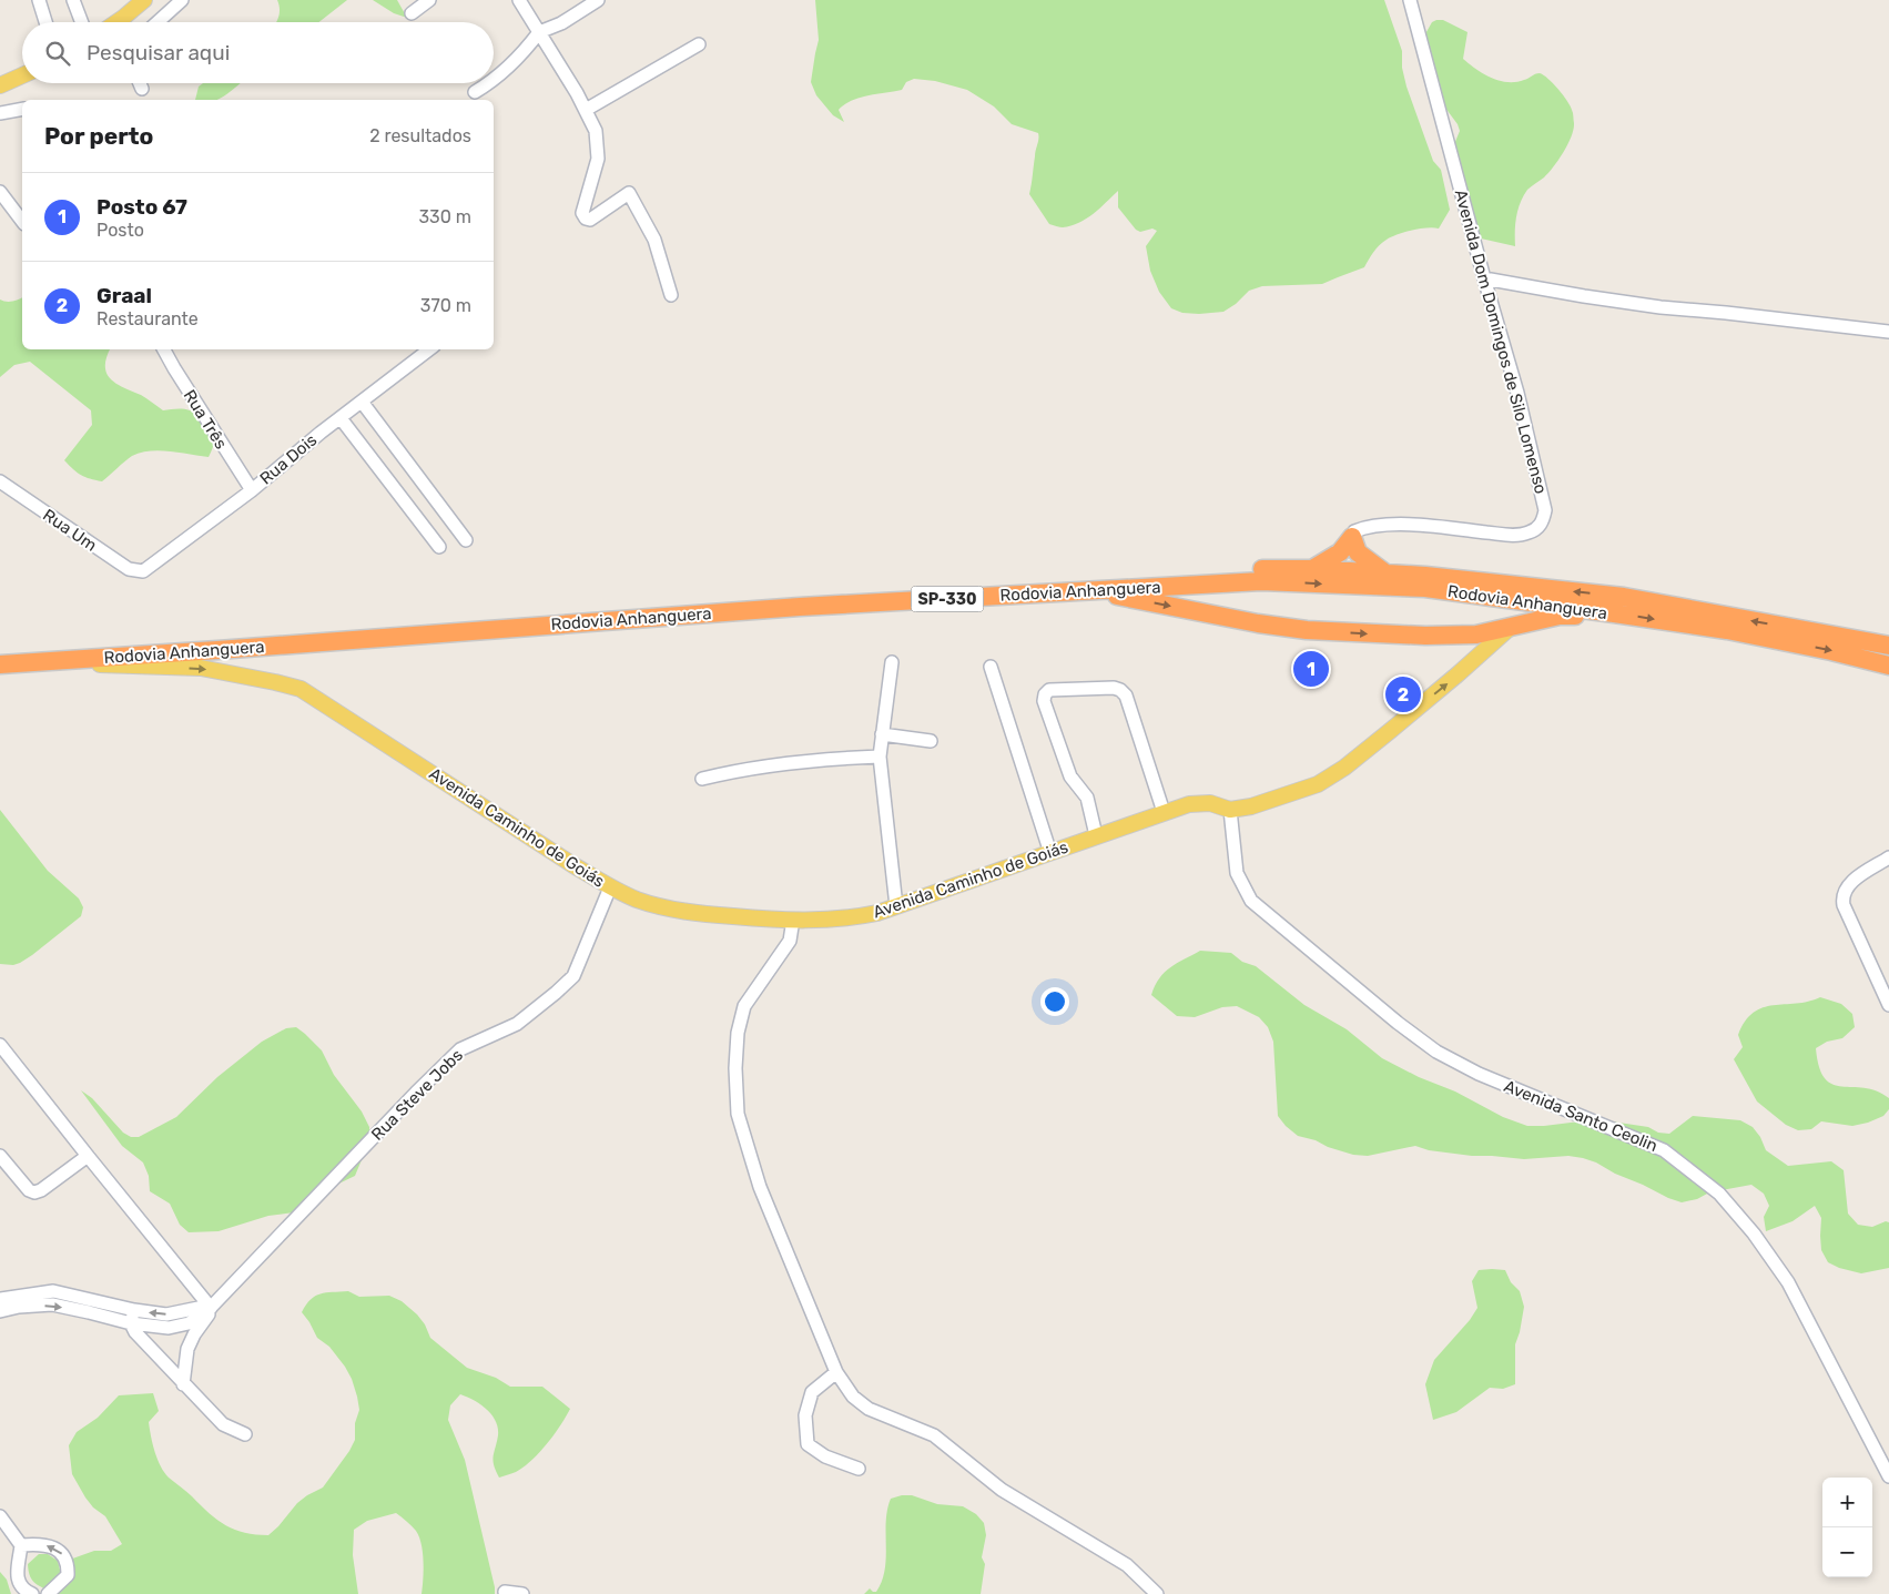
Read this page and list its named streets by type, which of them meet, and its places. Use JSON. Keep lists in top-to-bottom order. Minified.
{"streets":{"highway":["Rodovia Anhanguera","SP-330"],"main road":["Avenida Caminho de Goiás"],"street":["Avenida Dom Domingos de Silo Lomenso","Rua Três","Rua Dois","Rua Um","Rua Steve Jobs","Avenida Santo Ceolin"]},"crossings":[["Rua Três","Rua Dois"],["Rua Dois","Rua Um"],["Rodovia Anhanguera","Avenida Caminho de Goiás"],["Avenida Caminho de Goiás","Rua Steve Jobs"],["Avenida Caminho de Goiás","Avenida Santo Ceolin"]],"one_way":["Avenida Caminho de Goiás"],"page":{"search":"Pesquisar aqui","heading":["Por perto","2 resultados"],"list":[{"mark":"1","name":"Posto 67","note":"Posto","value":"330 m"},{"mark":"2","name":"Graal","note":"Restaurante","value":"370 m"}],"pins":["1","2"],"map_buttons":["+","−"]}}
